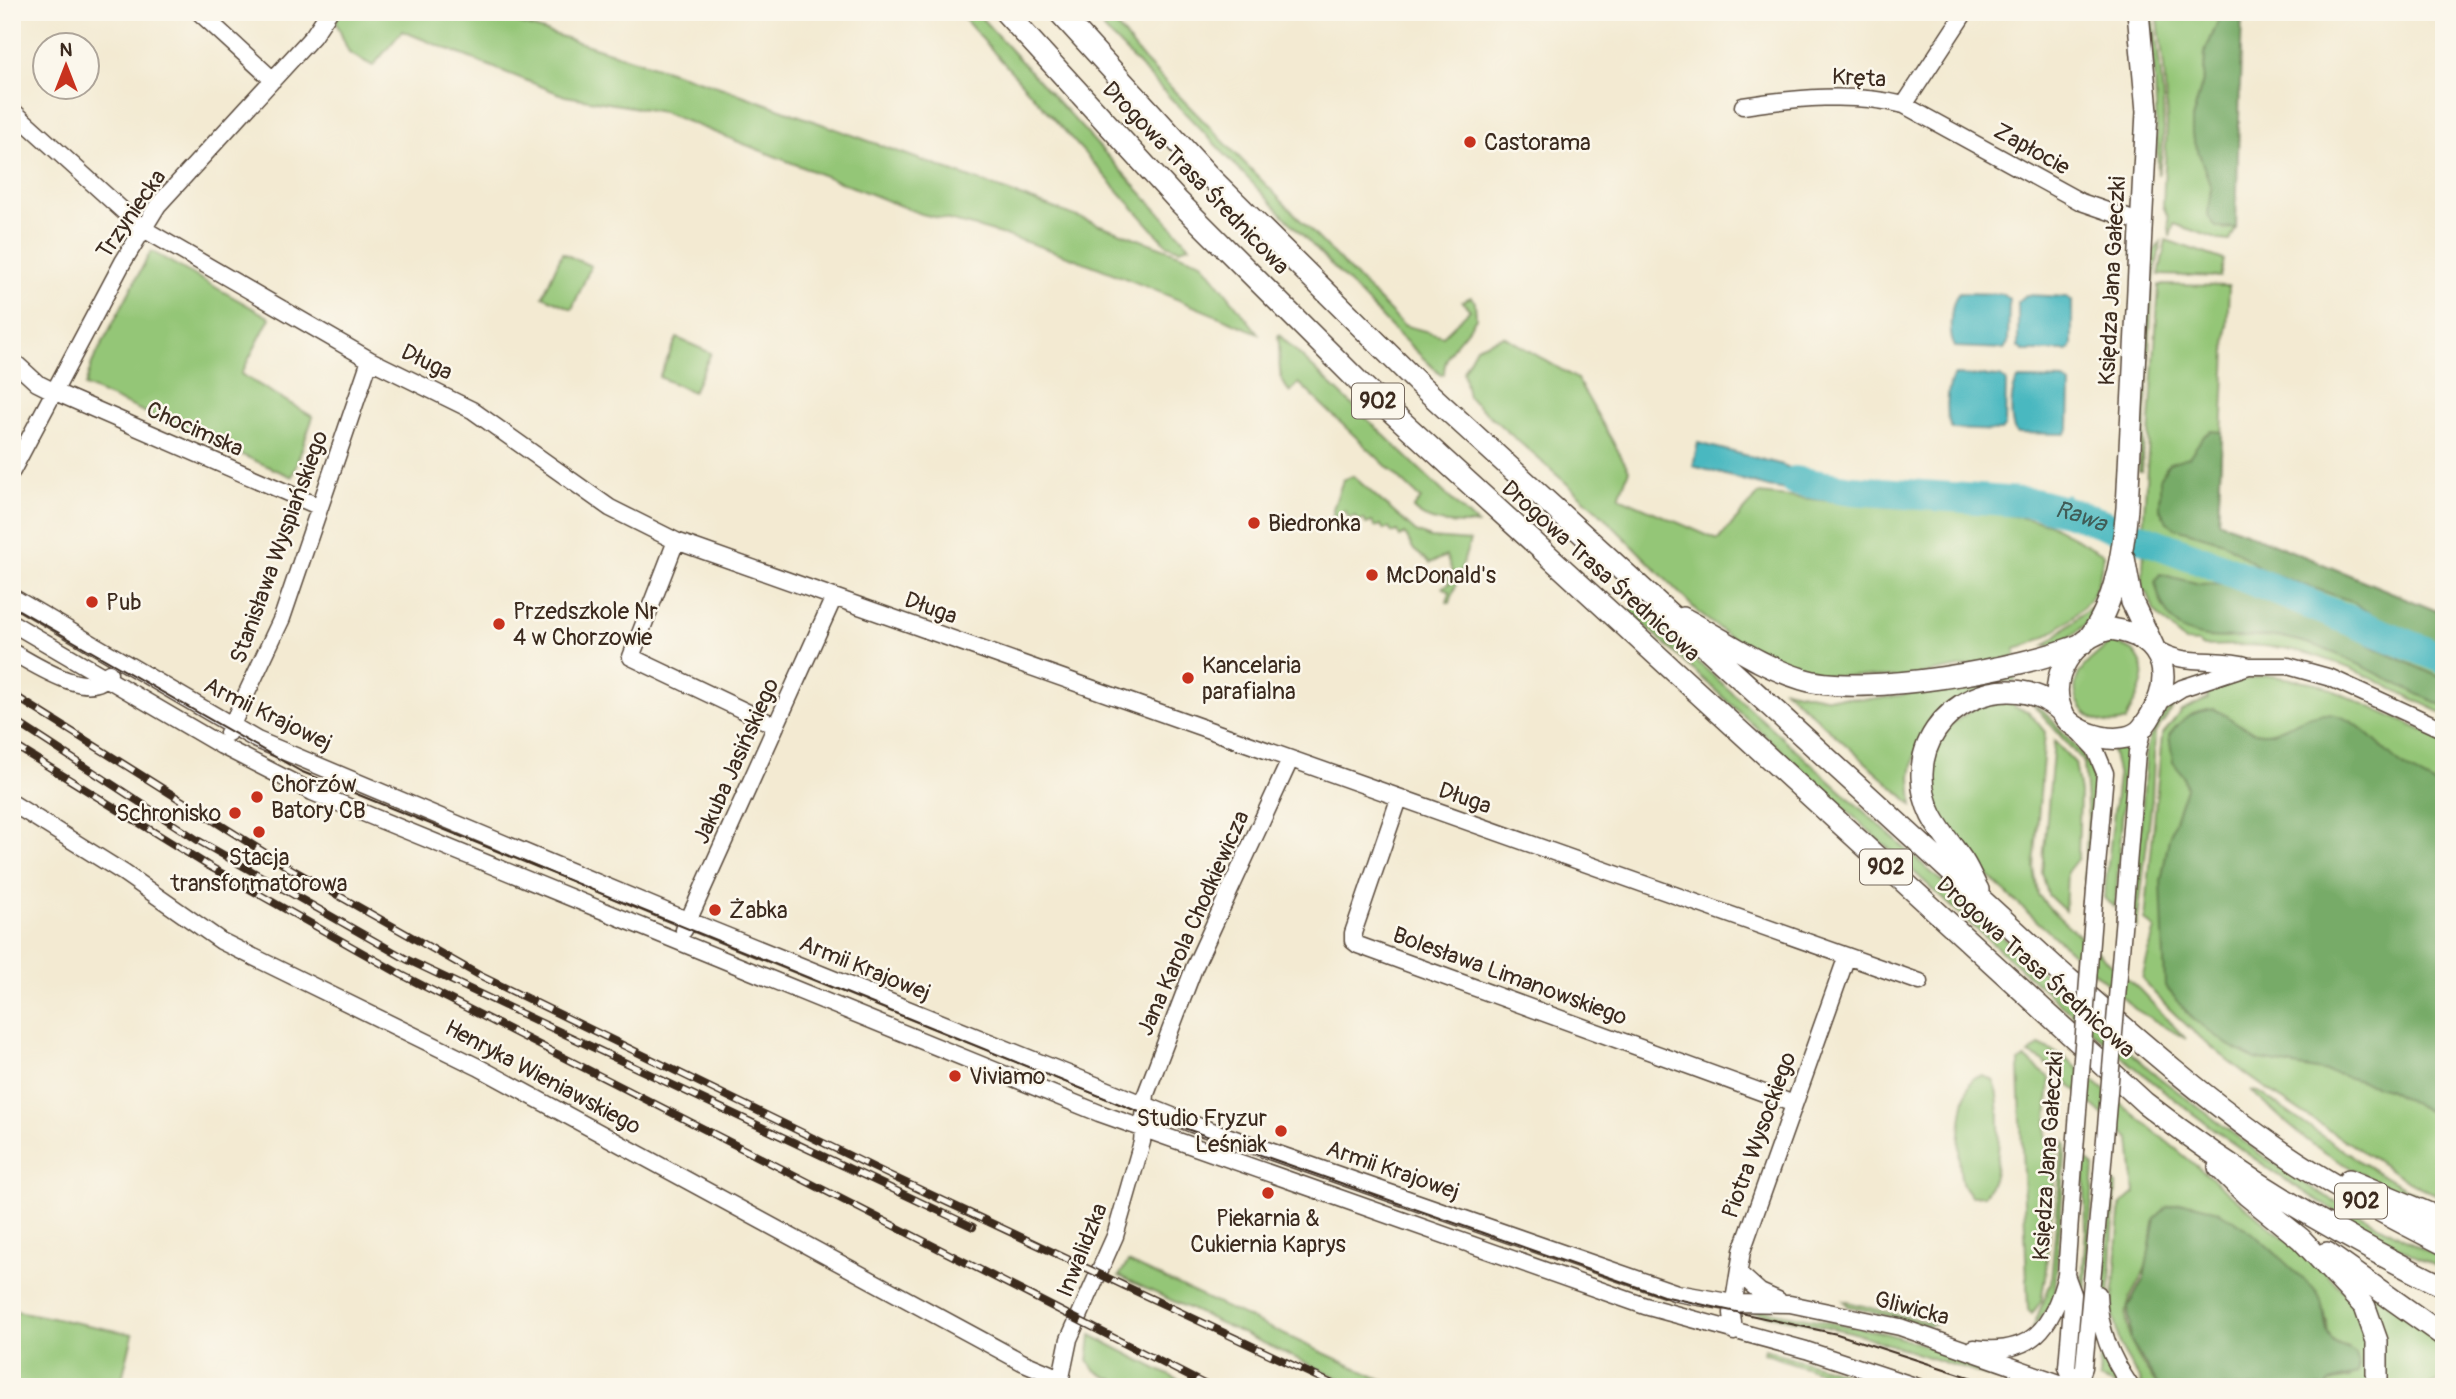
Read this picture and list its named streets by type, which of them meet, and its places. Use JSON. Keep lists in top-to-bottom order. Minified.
{"streets":{"main road":["Drogowa Trasa Średnicowa","Księdza Jana Gałeczki","902"],"street":["Kręta","Zapłocie","Trzyniecka","Długa","Chocimska","Stanisława Wyspiańskiego","Armii Krajowej","Jakuba Jasińskiego","Jana Karola Chodkiewicza","Bolesława Limanowskiego","Henryka Wieniawskiego","Piotra Wysockiego","Inwalidzka","Gliwicka"]},"crossings":[["Kręta","Zapłocie"],["Zapłocie","Księdza Jana Gałeczki"],["Drogowa Trasa Średnicowa","902"],["Trzyniecka","Długa"],["Trzyniecka","Chocimska"],["Księdza Jana Gałeczki","Gliwicka"],["Długa","Stanisława Wyspiańskiego"],["Długa","Jakuba Jasińskiego"],["Długa","Jana Karola Chodkiewicza"],["Długa","Bolesława Limanowskiego"],["Długa","Piotra Wysockiego"],["Chocimska","Stanisława Wyspiańskiego"],["Stanisława Wyspiańskiego","Armii Krajowej"],["Armii Krajowej","Jakuba Jasińskiego"],["Armii Krajowej","Jana Karola Chodkiewicza"],["Armii Krajowej","Piotra Wysockiego"],["Armii Krajowej","Inwalidzka"],["Armii Krajowej","Gliwicka"],["Jana Karola Chodkiewicza","Inwalidzka"],["Bolesława Limanowskiego","Piotra Wysockiego"],["Henryka Wieniawskiego","Inwalidzka"],["Piotra Wysockiego","Gliwicka"]],"water":["Rawa"],"places":["Castorama","Biedronka","McDonald's","Pub","Przedszkole Nr 4 w Chorzowie","Kancelaria parafialna","Chorzów Batory CB","Schronisko","Stacja transformatorowa","Żabka","Viviamo","Studio Fryzur Leśniak","Piekarnia & Cukiernia Kaprys"],"north":"top"}
